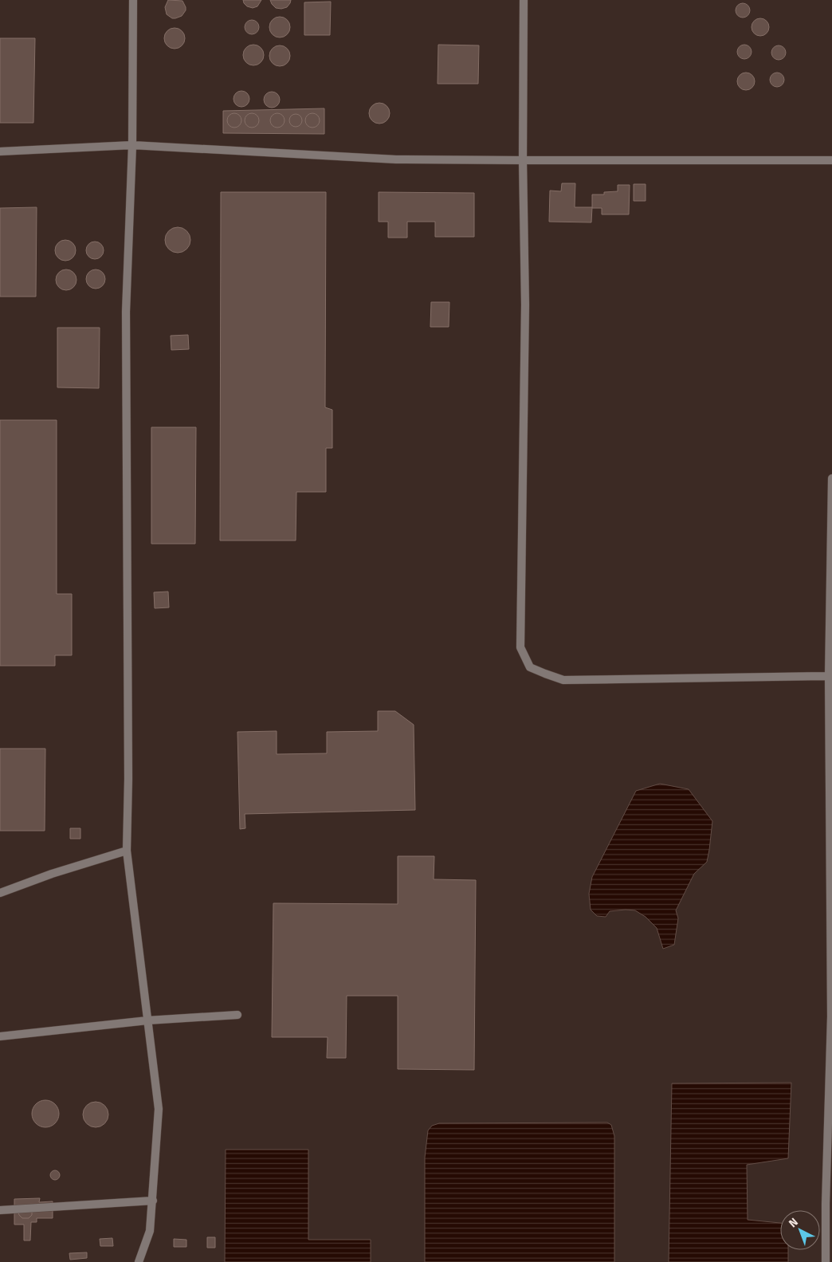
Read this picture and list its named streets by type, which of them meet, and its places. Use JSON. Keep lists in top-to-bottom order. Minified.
{"north":"top left"}
